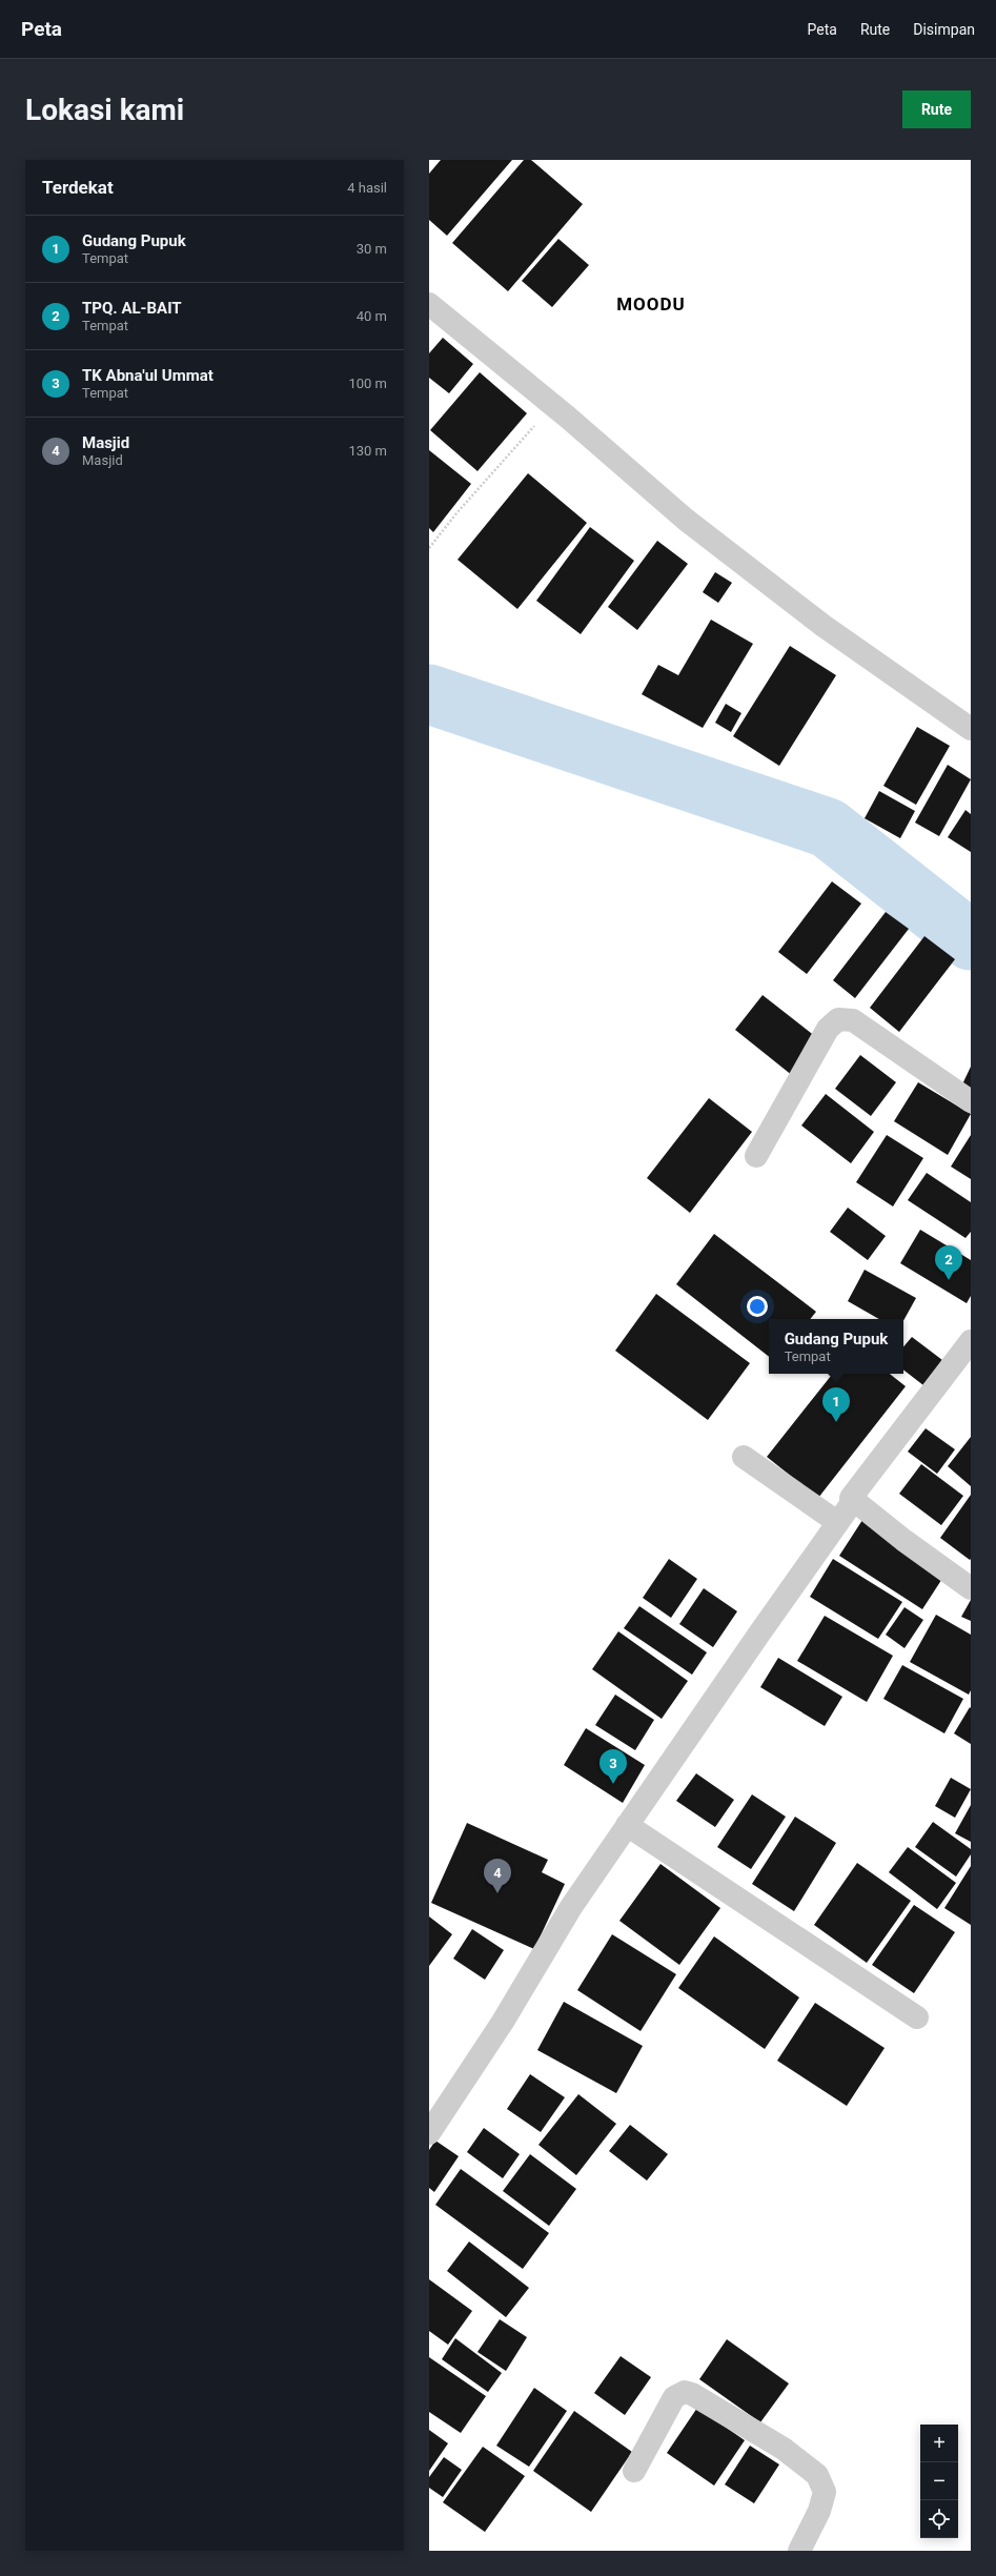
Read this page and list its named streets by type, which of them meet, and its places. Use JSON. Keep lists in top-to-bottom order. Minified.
{"districts":["MOODU"],"page":{"header":"Peta","nav":["Peta","Rute","Disimpan"],"buttons":"Rute","title":"Lokasi kami","heading":["Terdekat","4 hasil"],"list":[{"mark":"1","name":"Gudang Pupuk","note":"Tempat","value":"30 m"},{"mark":"2","name":"TPQ. AL-BAIT","note":"Tempat","value":"40 m"},{"mark":"3","name":"TK Abna'ul Ummat","note":"Tempat","value":"100 m"},{"mark":"4","name":"Masjid","note":"Masjid","value":"130 m"}],"pins":["2","1","3","4"],"popup":["Gudang Pupuk","Tempat"],"map_buttons":["+","−"]}}
